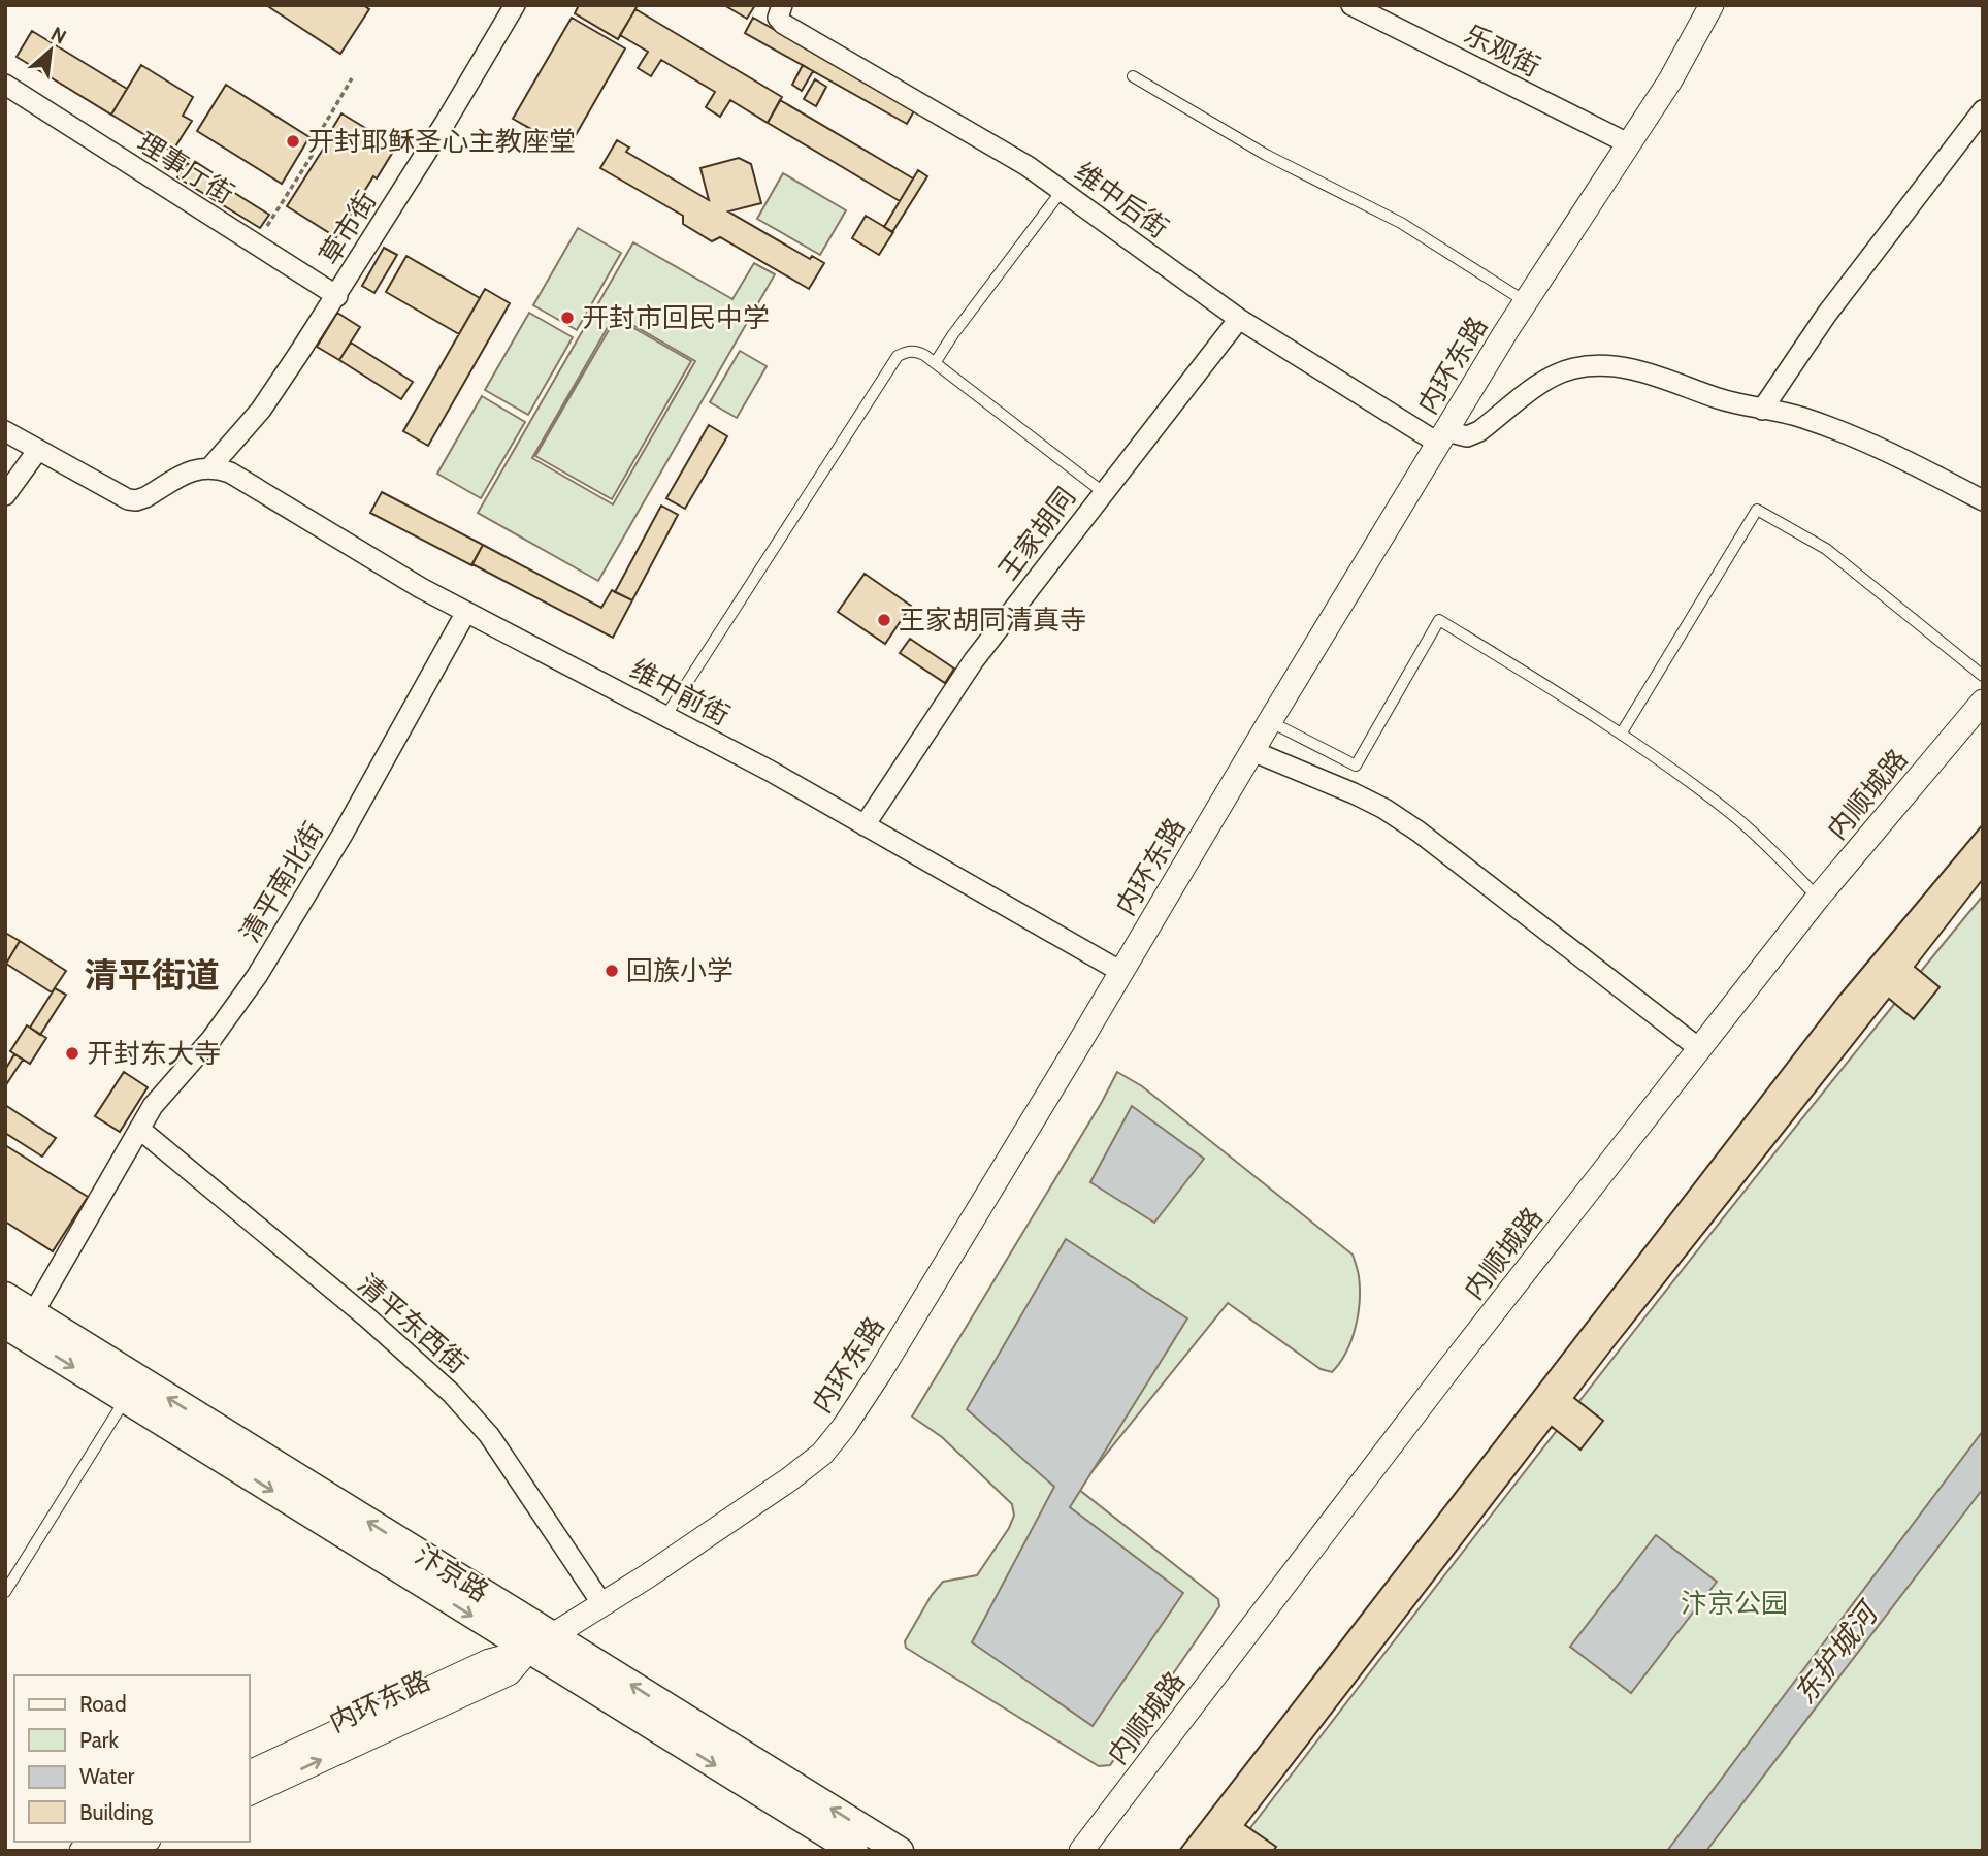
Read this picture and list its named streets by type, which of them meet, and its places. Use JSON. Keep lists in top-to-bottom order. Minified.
{"streets":{"main road":["汴京路"],"street":["乐观街","理事厅街","维中后街","草市街","内环东路","王家胡同","维中前街","内顺城路","清平南北街","清平东西街"]},"crossings":[["乐观街","内环东路"],["理事厅街","草市街"],["维中后街","内环东路"],["维中后街","王家胡同"],["草市街","维中前街"],["内环东路","维中前街"],["内环东路","清平东西街"],["内环东路","汴京路"],["王家胡同","维中前街"],["维中前街","清平南北街"],["清平南北街","清平东西街"],["清平南北街","汴京路"]],"districts":["清平街道"],"water":["东护城河"],"parks":["汴京公园"],"places":["开封耶稣圣心主教座堂","开封市回民中学","王家胡同清真寺","回族小学","开封东大寺"],"legend":["Road","Park","Water","Building"],"north":"top right"}
